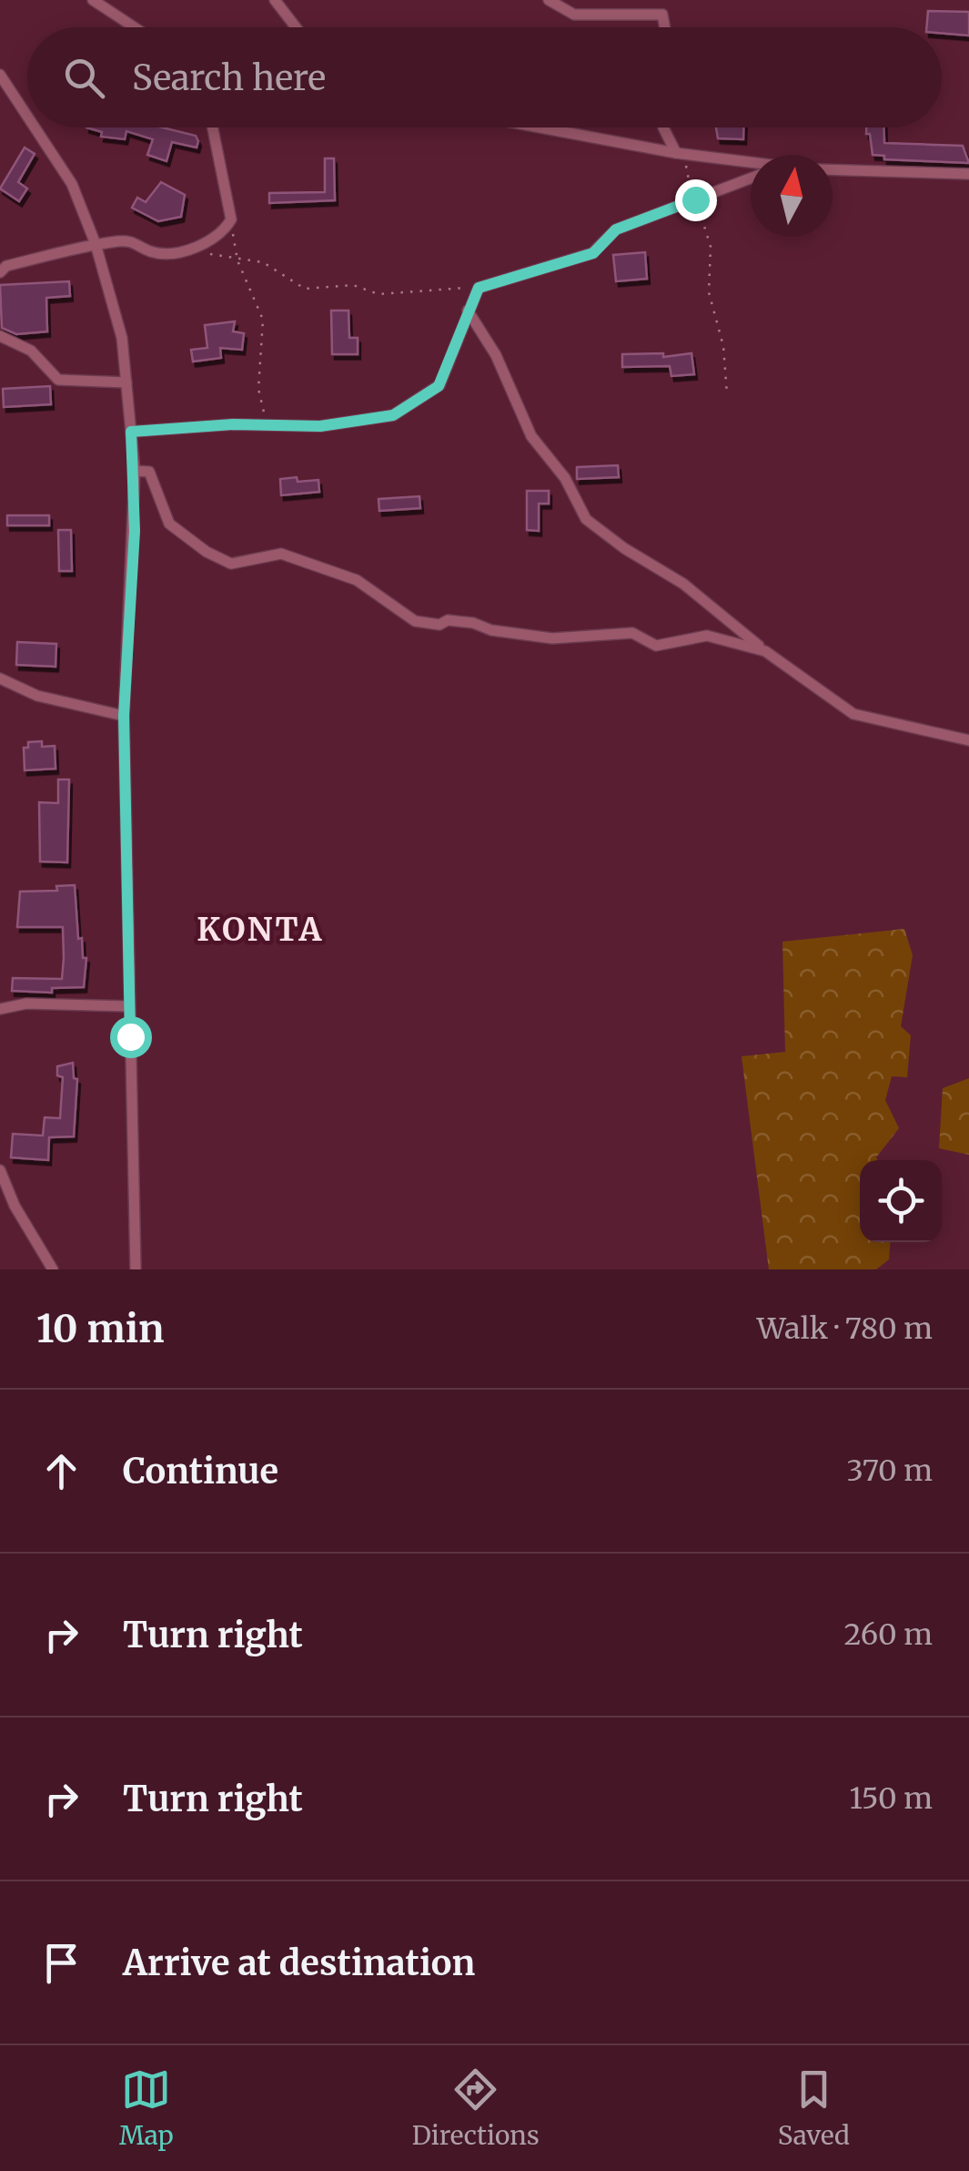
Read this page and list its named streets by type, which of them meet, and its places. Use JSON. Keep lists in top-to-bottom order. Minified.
{"districts":["KONTA"],"north":"top","page":{"search":"Search here","heading":["10 min","Walk · 780 m"],"list":[["Continue","370 m"],["Turn right","260 m"],["Turn right","150 m"],"Arrive at destination"],"nav":["Map","Directions","Saved"]}}
